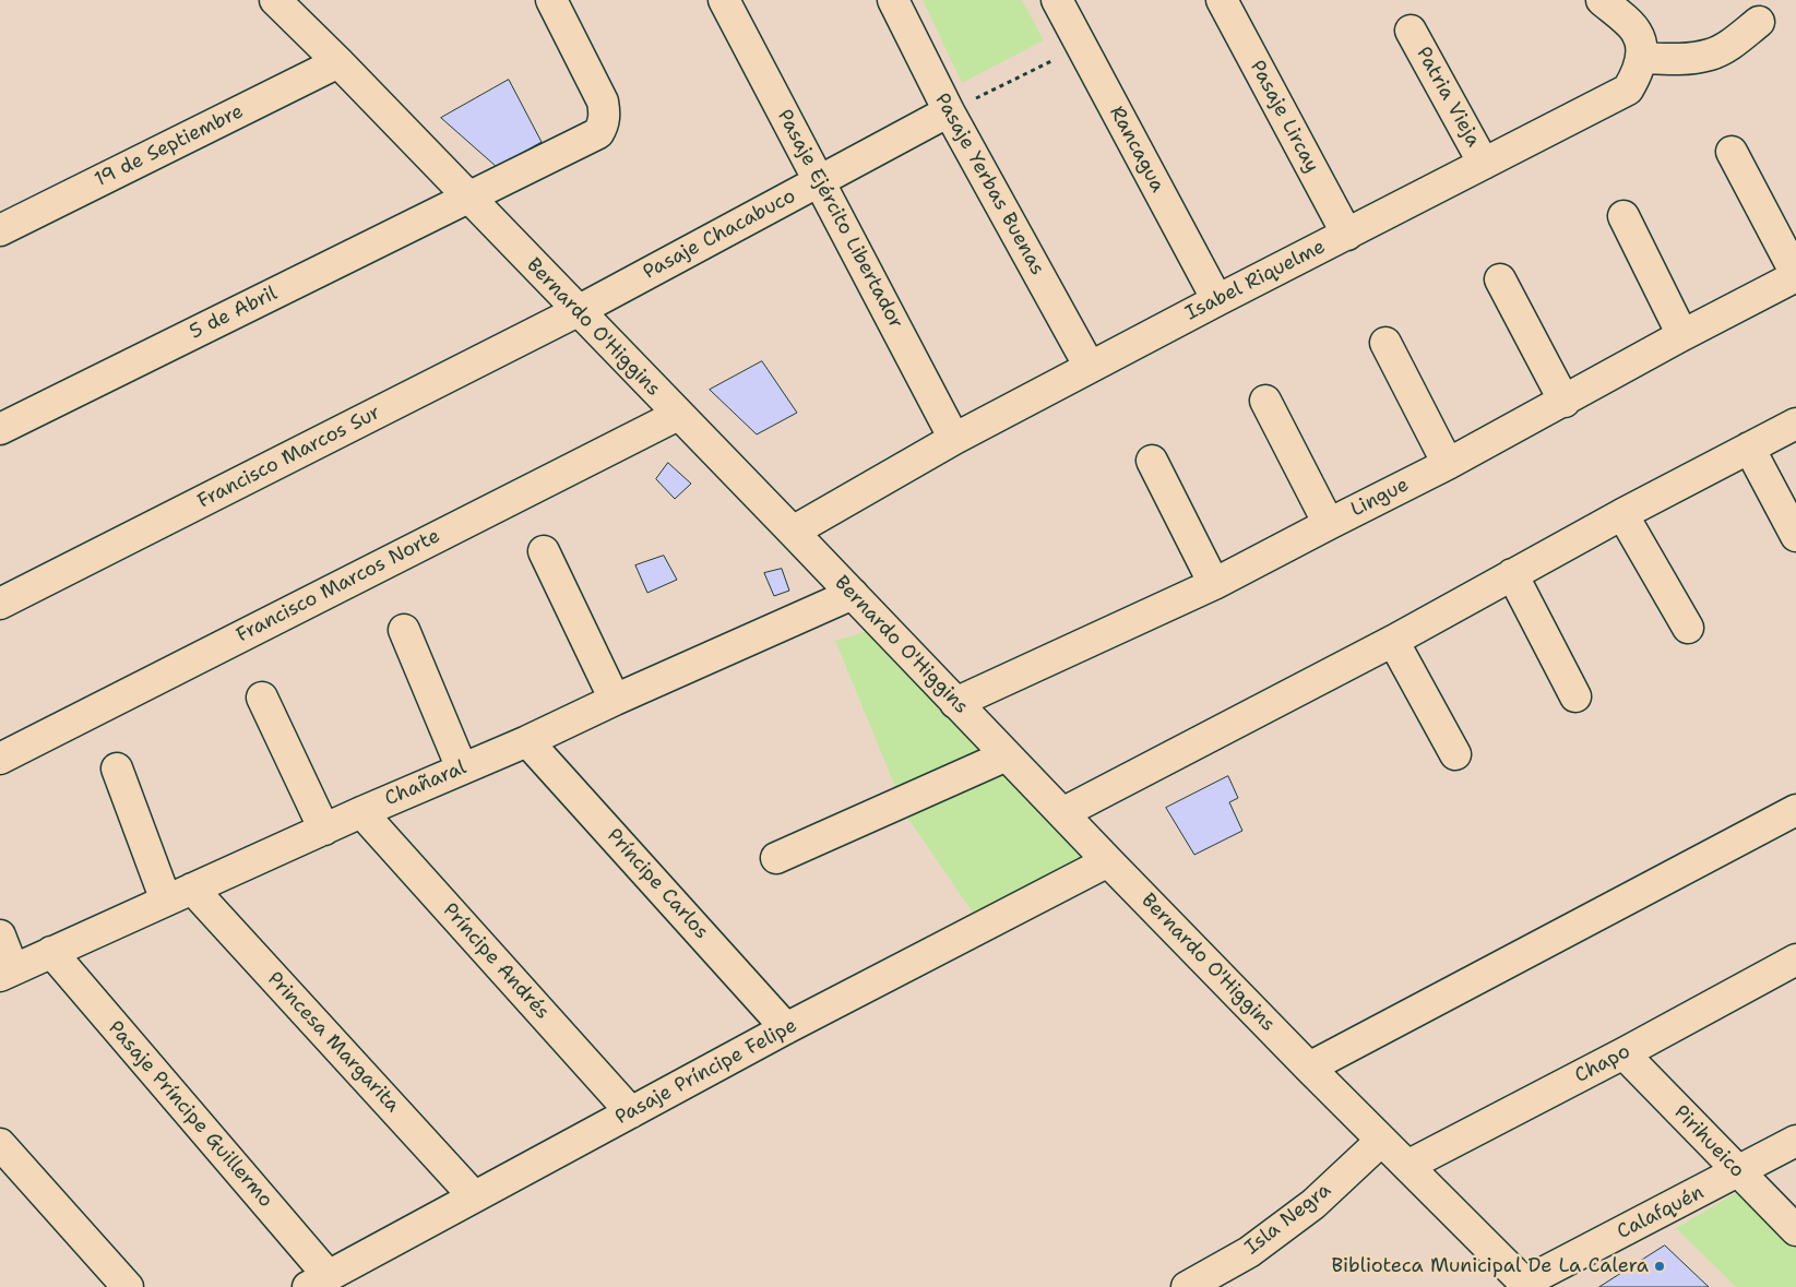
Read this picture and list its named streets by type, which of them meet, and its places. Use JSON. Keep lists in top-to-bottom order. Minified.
{"streets":{"street":["Patria Vieja","Pasaje Lircay","19 de Septiembre","Rancagua","Pasaje Yerbas Buenas","Pasaje Ejército Libertador","Pasaje Chacabuco","Isabel Riquelme","5 de Abril","Bernardo O'Higgins","Francisco Marcos Sur","Lingue","Francisco Marcos Norte","Chañaral","Príncipe Carlos","Príncipe Andrés","Princesa Margarita","Chapo","Pasaje Príncipe Felipe","Pasaje Príncipe Guillermo","Pirihueico","Calafquén","Isla Negra"]},"crossings":[["Patria Vieja","Isabel Riquelme"],["Pasaje Lircay","Isabel Riquelme"],["19 de Septiembre","Bernardo O'Higgins"],["Rancagua","Isabel Riquelme"],["Pasaje Yerbas Buenas","Pasaje Chacabuco"],["Pasaje Yerbas Buenas","Isabel Riquelme"],["Pasaje Ejército Libertador","Pasaje Chacabuco"],["Pasaje Ejército Libertador","Isabel Riquelme"],["Pasaje Chacabuco","Bernardo O'Higgins"],["Pasaje Chacabuco","Francisco Marcos Sur"],["Isabel Riquelme","Bernardo O'Higgins"],["5 de Abril","Bernardo O'Higgins"],["Bernardo O'Higgins","Francisco Marcos Sur"],["Bernardo O'Higgins","Lingue"],["Bernardo O'Higgins","Francisco Marcos Norte"],["Bernardo O'Higgins","Chañaral"],["Bernardo O'Higgins","Chapo"],["Bernardo O'Higgins","Pasaje Príncipe Felipe"],["Bernardo O'Higgins","Calafquén"],["Bernardo O'Higgins","Isla Negra"],["Chañaral","Príncipe Carlos"],["Chañaral","Príncipe Andrés"],["Chañaral","Princesa Margarita"],["Chañaral","Pasaje Príncipe Guillermo"],["Príncipe Carlos","Pasaje Príncipe Felipe"],["Príncipe Andrés","Pasaje Príncipe Felipe"],["Princesa Margarita","Pasaje Príncipe Felipe"],["Chapo","Pirihueico"],["Pasaje Príncipe Felipe","Pasaje Príncipe Guillermo"],["Pirihueico","Calafquén"]],"places":["Biblioteca Municipal De La Calera"]}
